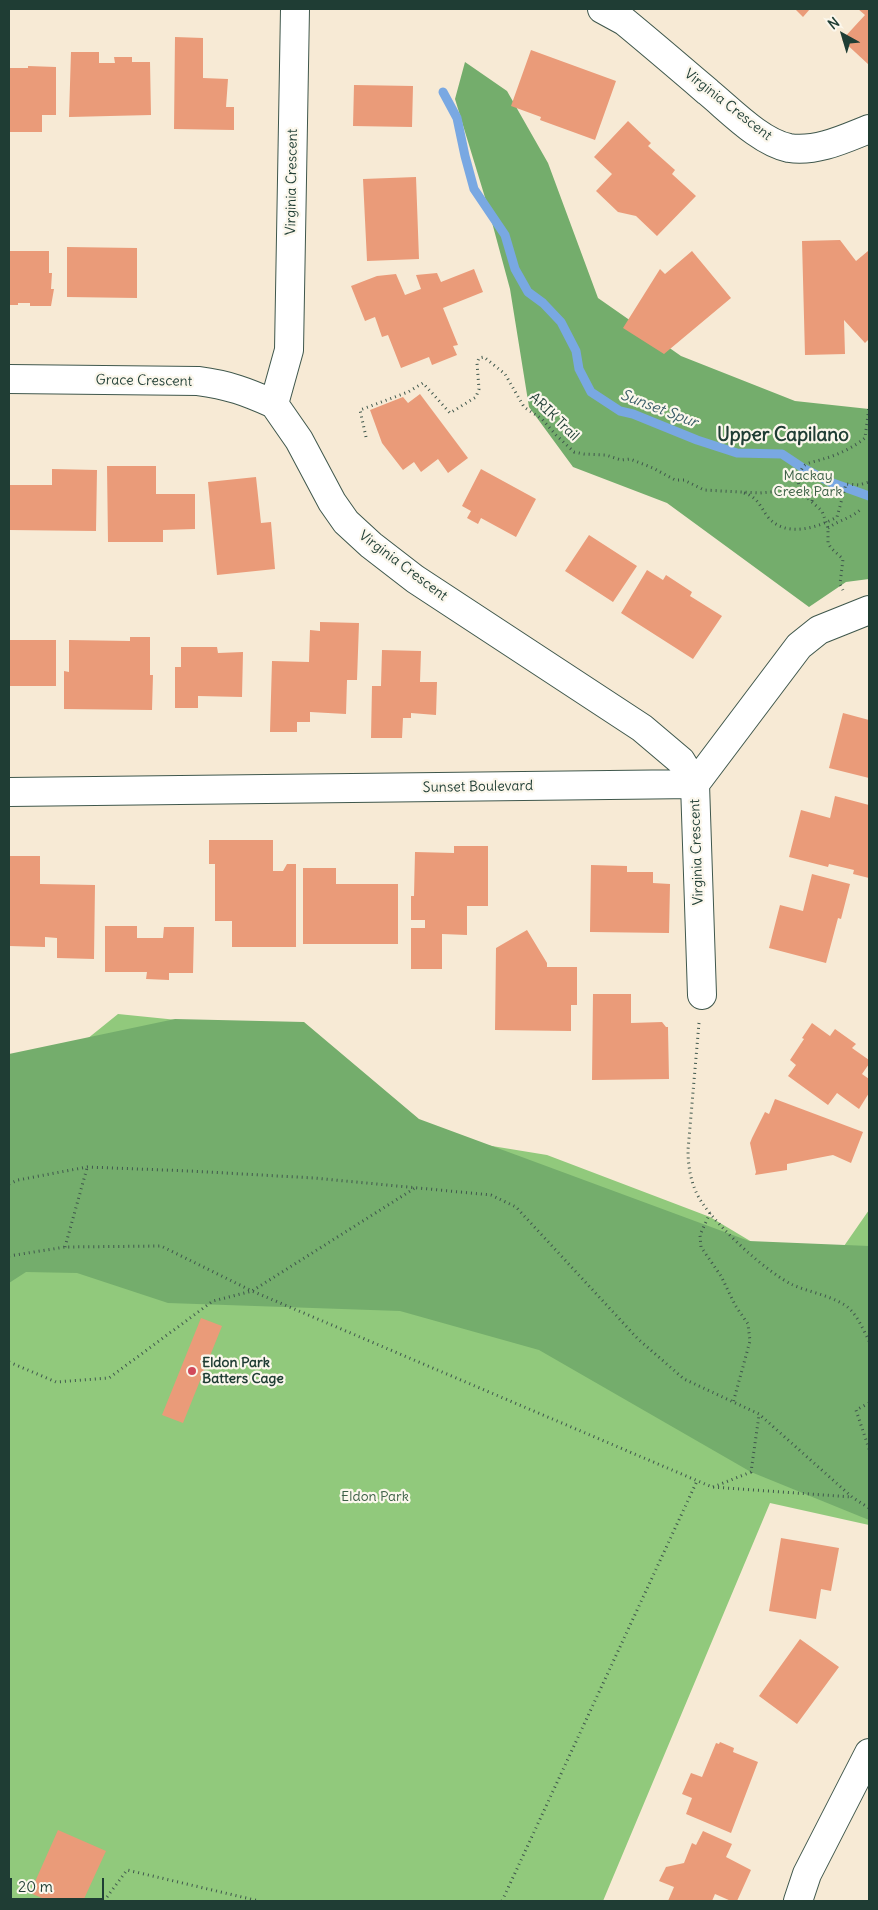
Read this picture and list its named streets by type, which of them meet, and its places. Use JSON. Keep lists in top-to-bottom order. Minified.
{"streets":{"street":["Virginia Crescent","Grace Crescent","Sunset Boulevard"],"path":["ARIK Trail"]},"crossings":[["Virginia Crescent","Grace Crescent"],["Virginia Crescent","Sunset Boulevard"]],"districts":["Upper Capilano"],"water":["Sunset Spur"],"parks":["Mackay Creek Park","Eldon Park"],"places":["Eldon Park Batters Cage"],"scale_bar":"20 m","north":"top left"}
